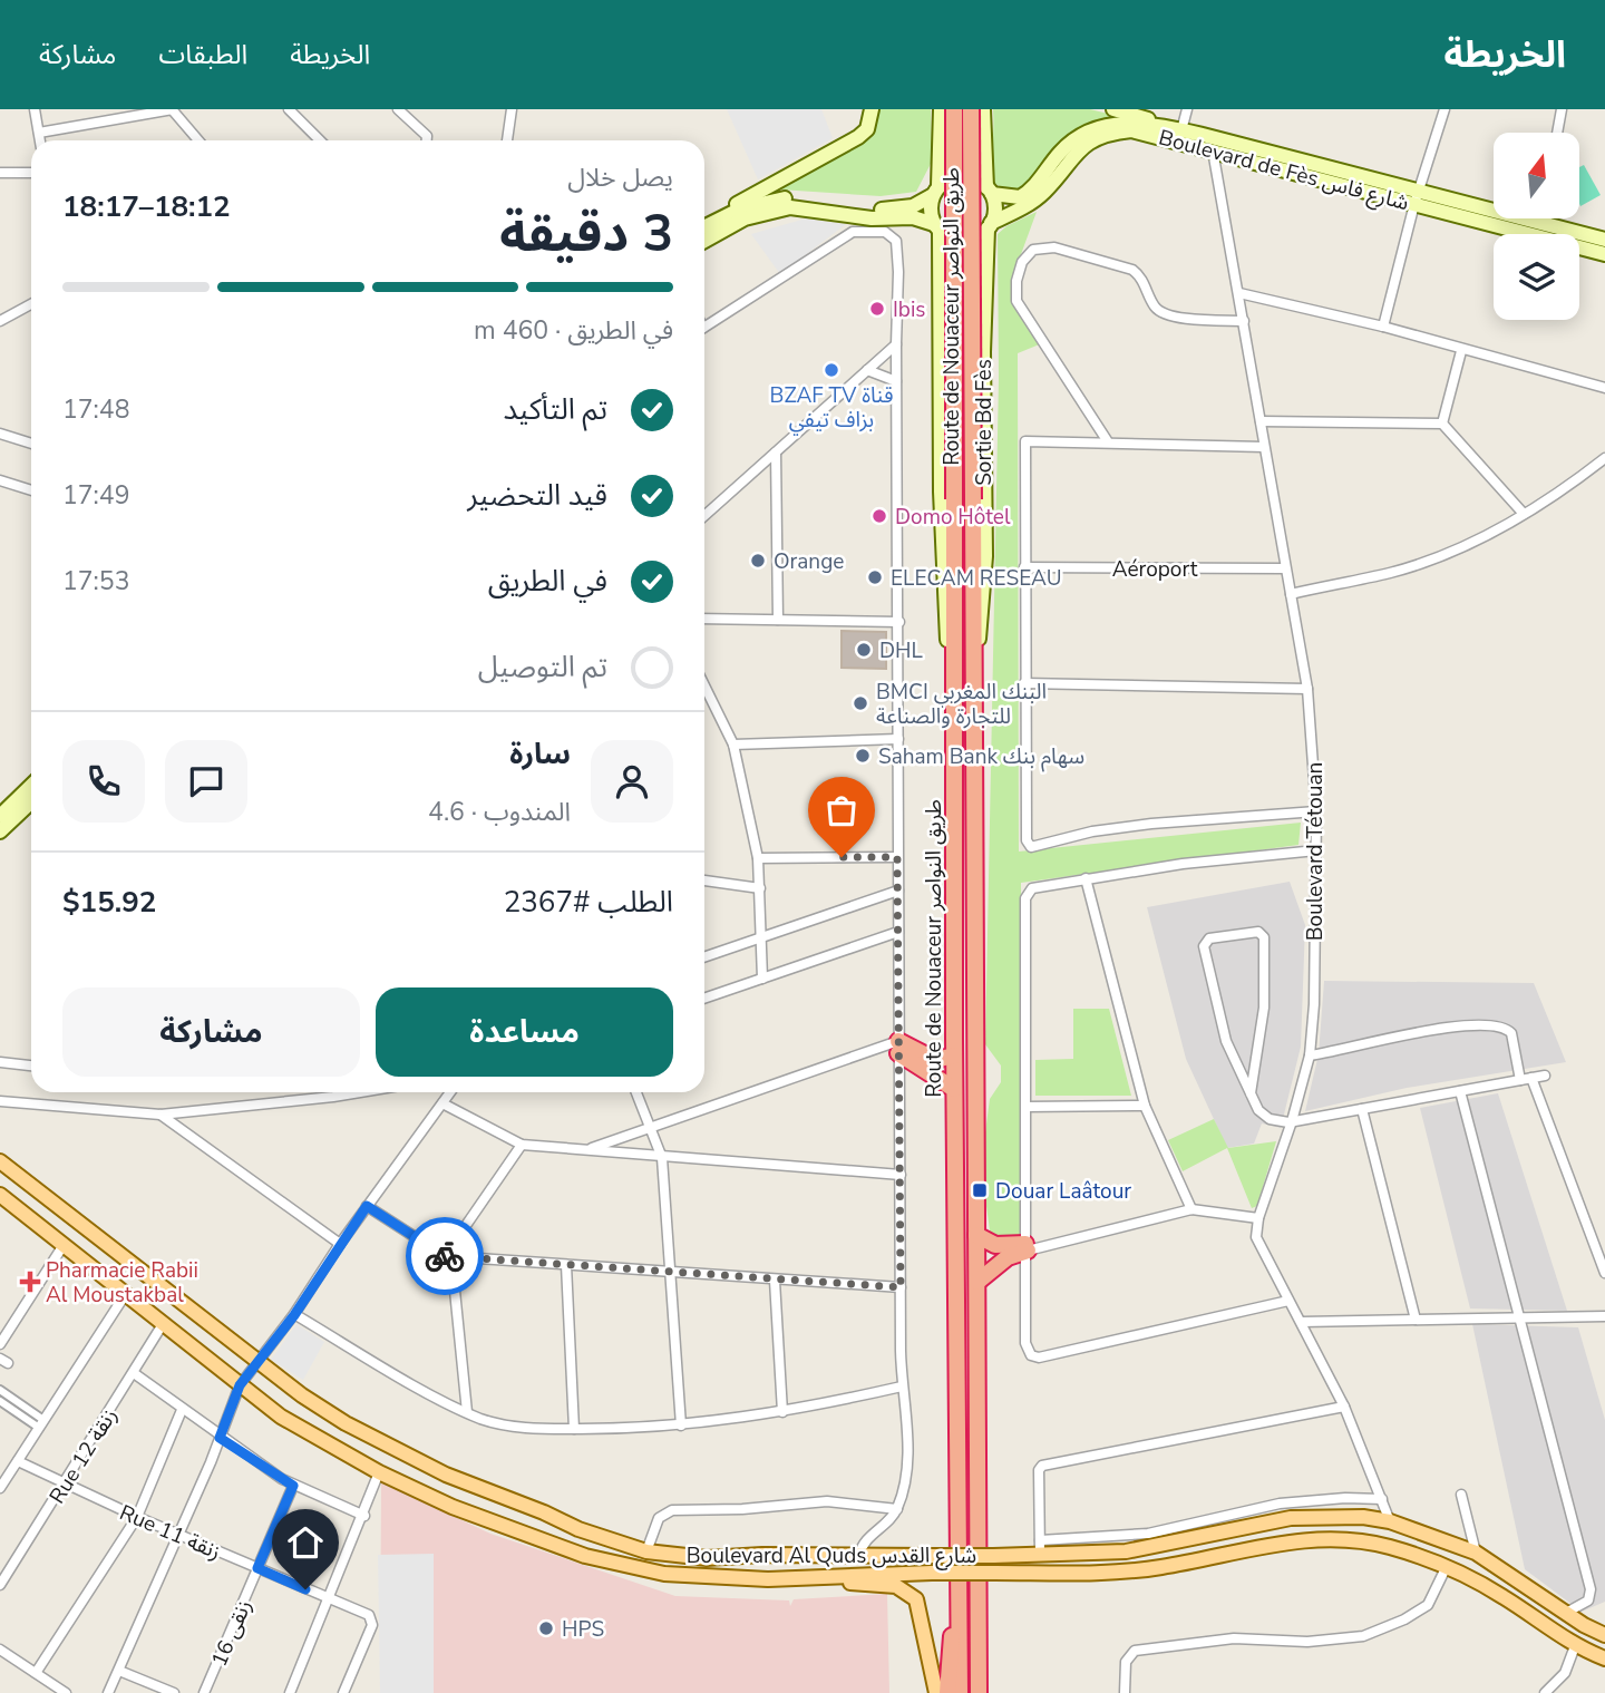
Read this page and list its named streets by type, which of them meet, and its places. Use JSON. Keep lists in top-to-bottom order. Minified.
{"streets":{"highway":["Route de Nouaceur طريق النواصر"],"main road":["Boulevard de Fès شارع فاس","Sortie Bd Fès","Boulevard Al Quds شارع القدس"],"street":["Aéroport","Boulevard Tétouan","Rue 12 زنقة","Rue 11 زنقة","زنقى 16"]},"crossings":[["Boulevard de Fès شارع فاس","Sortie Bd Fès"],["Boulevard de Fès شارع فاس","Boulevard Tétouan"],["Route de Nouaceur طريق النواصر","Sortie Bd Fès"],["Aéroport","Boulevard Tétouan"],["Boulevard Tétouan","Boulevard Al Quds شارع القدس"],["Rue 12 زنقة","Rue 11 زنقة"],["Rue 12 زنقة","Boulevard Al Quds شارع القدس"],["Rue 11 زنقة","زنقى 16"]],"places":{"other":["Ibis","BZAF TV قناة بزاف تيفي","Domo Hôtel","Orange","ELECAM RESEAU","DHL","BMCI البنك المغربي للتجارة والصناعة","Saham Bank سهام بنك","HPS"],"transit":["Douar Laâtour"],"health":["Pharmacie Rabii Al Moustakbal"]},"north":"top","page":{"header":"الخريطة","nav":["الخريطة","الطبقات","مشاركة"],"heading":["3 دقيقة","يصل خلال","18:12–18:17"],"panel":["سارة","المندوب · 4.6","الطلب #2367","$15.92"],"bar":"في الطريق · 460 m","list":[["تم التأكيد","17:48"],["قيد التحضير","17:49"],["في الطريق","17:53"],"تم التوصيل"],"buttons":["مساعدة","مشاركة"]}}
